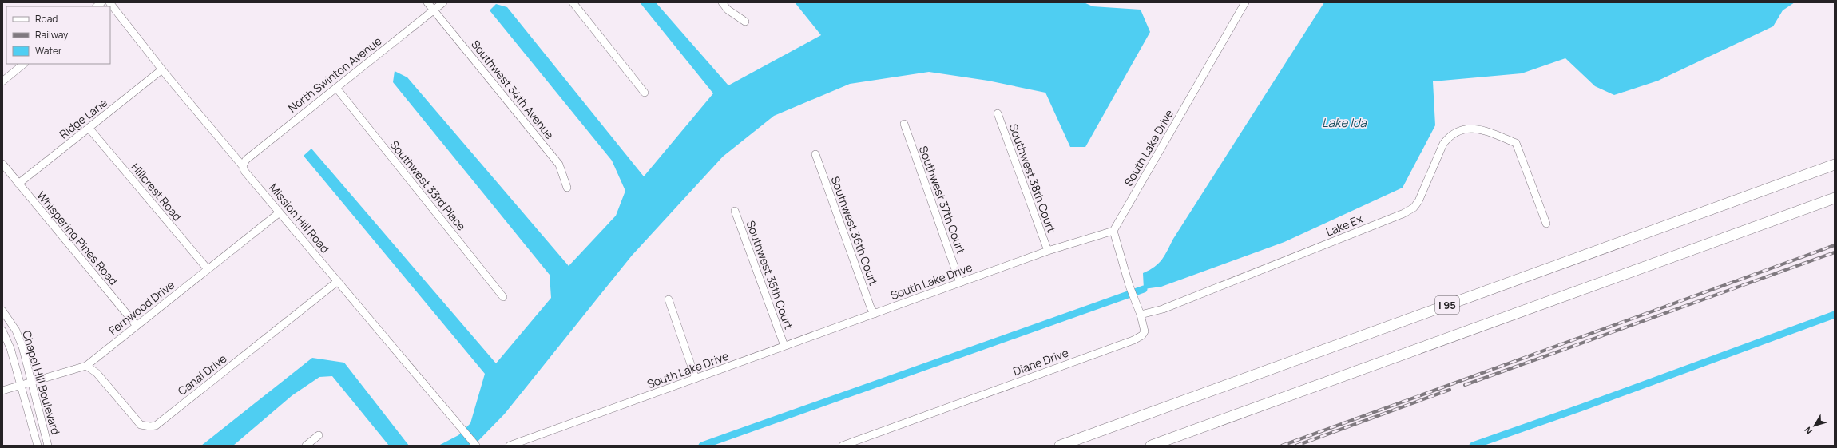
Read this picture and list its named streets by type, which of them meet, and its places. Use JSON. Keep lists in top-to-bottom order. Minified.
{"streets":{"highway":["I 95"],"street":["North Swinton Avenue","Southwest 34th Avenue","Ridge Lane","South Lake Drive","Southwest 38th Court","Southwest 33rd Place","Hillcrest Road","Southwest 37th Court","Mission Hill Road","Lake Ex","Southwest 36th Court","Whispering Pines Road","Southwest 35th Court","Fernwood Drive","Diane Drive","Canal Drive","Chapel Hill Boulevard"]},"crossings":[["North Swinton Avenue","Southwest 34th Avenue"],["North Swinton Avenue","Southwest 33rd Place"],["North Swinton Avenue","Mission Hill Road"],["Ridge Lane","Hillcrest Road"],["Ridge Lane","Mission Hill Road"],["Ridge Lane","Whispering Pines Road"],["South Lake Drive","Southwest 38th Court"],["South Lake Drive","Southwest 37th Court"],["South Lake Drive","Southwest 36th Court"],["South Lake Drive","Southwest 35th Court"],["South Lake Drive","Diane Drive"],["Hillcrest Road","Fernwood Drive"],["Mission Hill Road","Fernwood Drive"],["Mission Hill Road","Canal Drive"],["Lake Ex","Diane Drive"],["Whispering Pines Road","Fernwood Drive"],["Fernwood Drive","Canal Drive"],["Fernwood Drive","Chapel Hill Boulevard"]],"water":["Lake Ida"],"legend":["Road","Railway","Water"],"north":"bottom left"}
